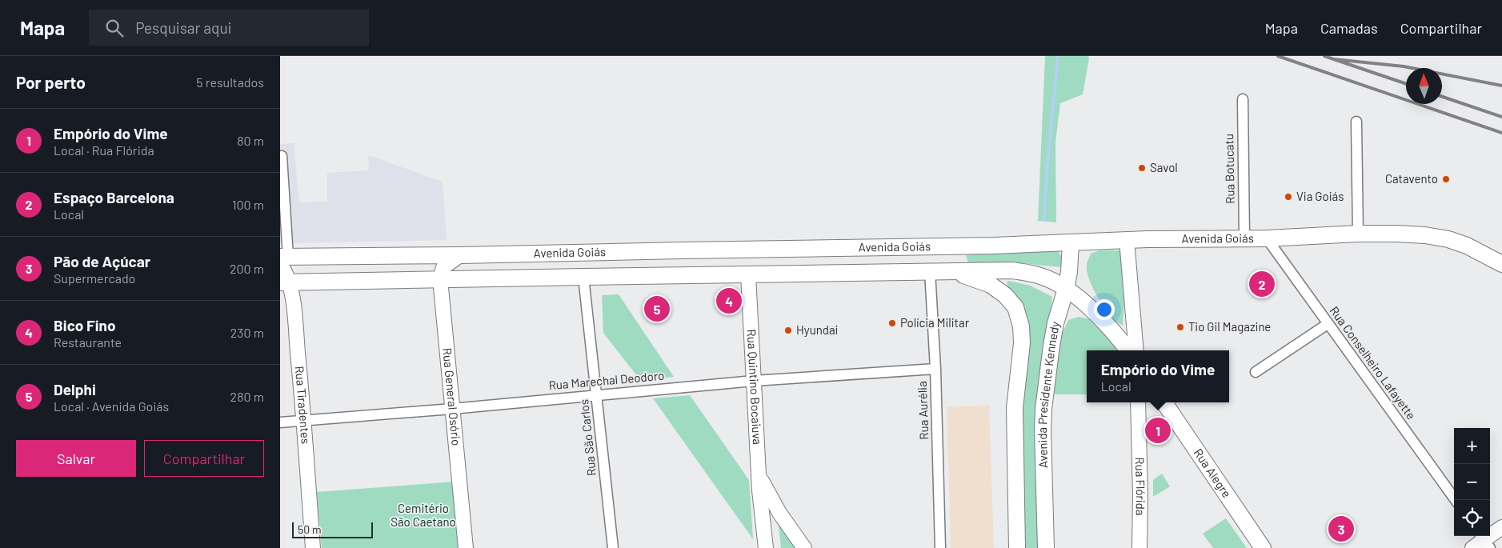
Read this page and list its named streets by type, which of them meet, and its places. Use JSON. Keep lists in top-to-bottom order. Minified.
{"streets":{"main road":["Avenida Goiás","Avenida Presidente Kennedy","Rua Alegre"],"street":["Rua Botucatu","Rua Conselheiro Lafayette","Rua Marechal Deodoro","Rua Quintino Bocaiuva","Rua General Osório","Rua Tiradentes","Rua Aurélia","Rua São Carlos","Rua Flórida"]},"crossings":[["Rua Botucatu","Avenida Goiás"],["Avenida Goiás","Rua Conselheiro Lafayette"],["Avenida Goiás","Rua Quintino Bocaiuva"],["Avenida Goiás","Avenida Presidente Kennedy"],["Avenida Goiás","Rua General Osório"],["Avenida Goiás","Rua Tiradentes"],["Avenida Goiás","Rua Aurélia"],["Avenida Goiás","Rua São Carlos"],["Rua Marechal Deodoro","Rua Quintino Bocaiuva"],["Rua Marechal Deodoro","Rua General Osório"],["Rua Marechal Deodoro","Rua Tiradentes"],["Rua Marechal Deodoro","Rua Aurélia"],["Rua Marechal Deodoro","Rua São Carlos"]],"parks":["Cemitério São Caetano"],"places":["Savol","Catavento","Via Goiás","Polícia Militar","Tio Gil Magazine","Hyundai"],"scale_bar":"50 m","north":"top","page":{"header":"Mapa","search":"Pesquisar aqui","nav":["Mapa","Camadas","Compartilhar"],"heading":["Por perto","5 resultados"],"list":[{"mark":"1","name":"Empório do Vime","note":"Local · Rua Flórida","value":"80 m"},{"mark":"2","name":"Espaço Barcelona","note":"Local","value":"100 m"},{"mark":"3","name":"Pão de Açúcar","note":"Supermercado","value":"200 m"},{"mark":"4","name":"Bico Fino","note":"Restaurante","value":"230 m"},{"mark":"5","name":"Delphi","note":"Local · Avenida Goiás","value":"280 m"}],"pins":["2","4","5","1","3"],"popup":["Empório do Vime","Local"],"buttons":["Salvar","Compartilhar"],"map_buttons":["+","−"],"scale":"50 m"}}
